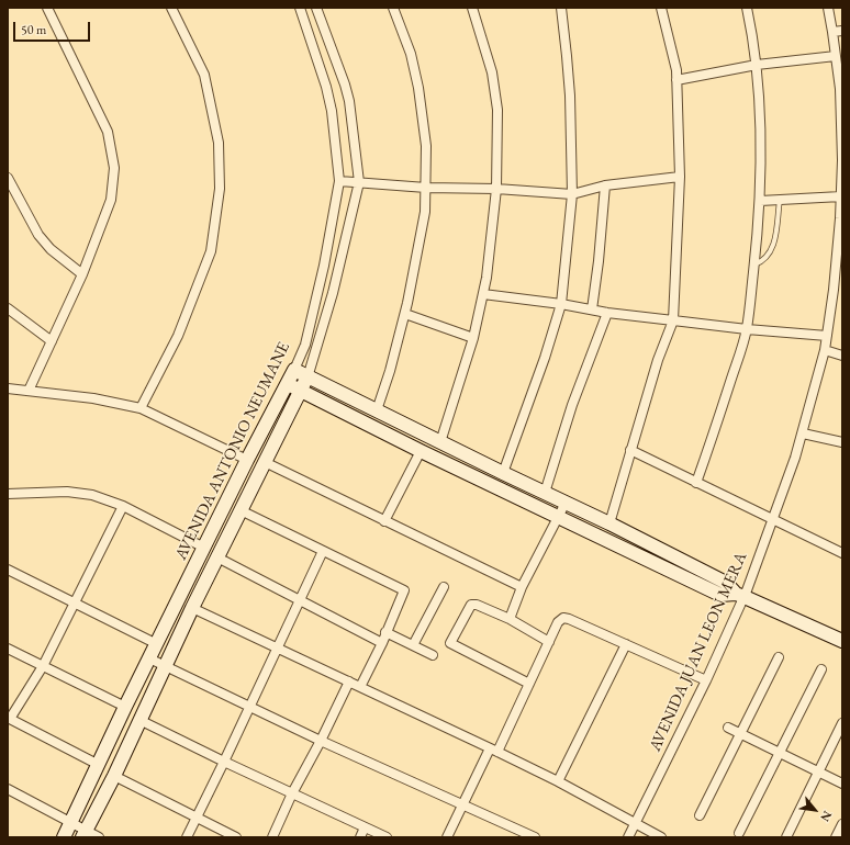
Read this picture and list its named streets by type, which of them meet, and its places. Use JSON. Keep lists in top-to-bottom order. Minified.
{"streets":{"street":["AVENIDA ANTONIO NEUMANE","AVENIDA JUAN LEON MERA"]},"scale_bar":"50 m","north":"bottom right"}
